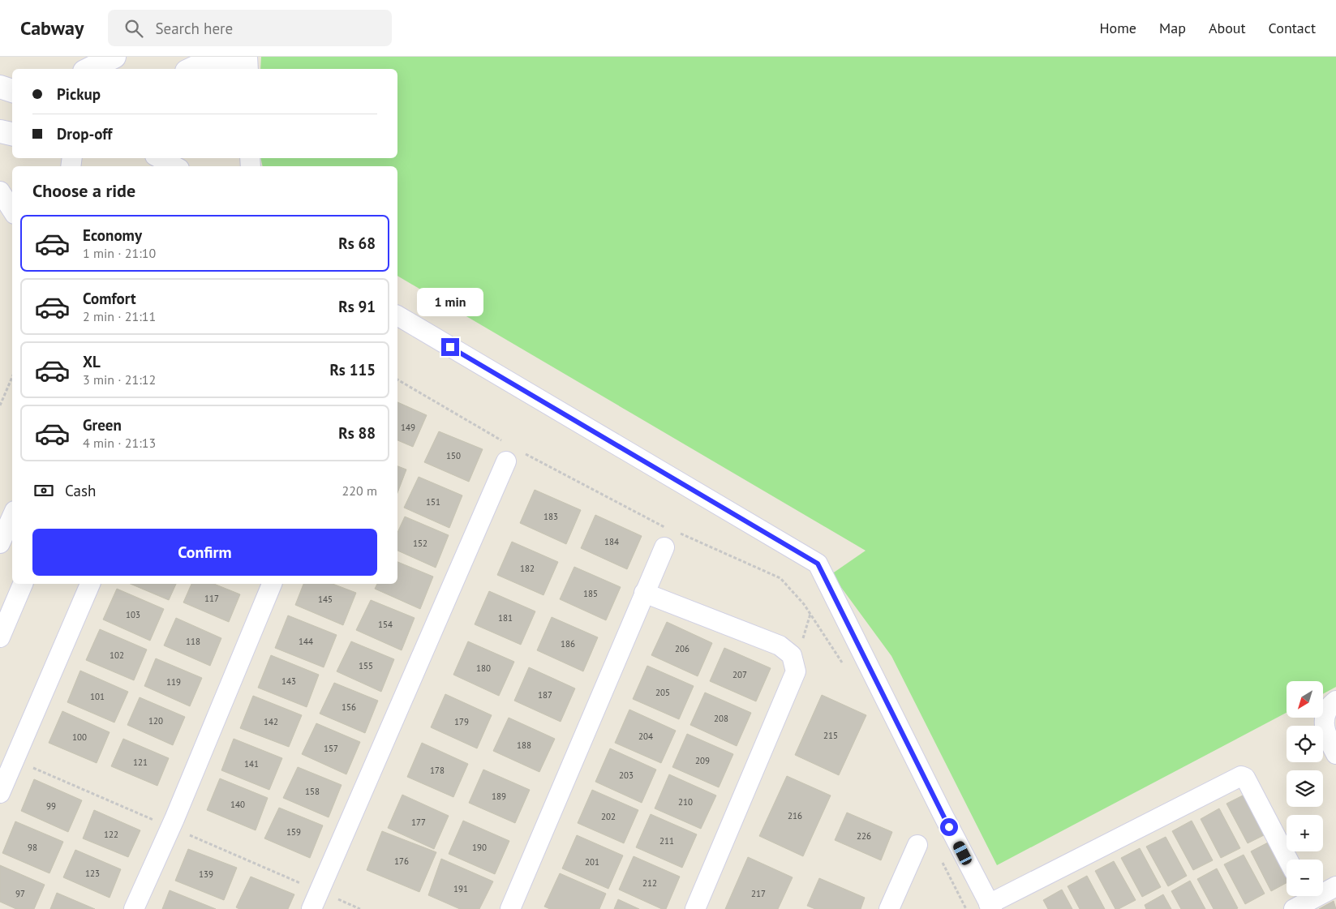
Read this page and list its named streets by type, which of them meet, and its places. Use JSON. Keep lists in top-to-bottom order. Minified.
{"house_numbers":["149","150","151","183","184","152","182","185","117","145","103","181","154","118","144","186","206","102","155","180","207","143","119","205","187","101","156","208","120","142","179","215","204","100","188","157","209","121","141","178","203","158","189","210","140","99","216","202","177","159","122","226","211","98","190","176","201","123","139","212","191","97","217"],"north":"bottom left","page":{"header":"Cabway","search":"Search here","nav":["Home","Map","About","Contact"],"banner":["Pickup","Drop-off"],"heading":"Choose a ride","list":[{"name":"Economy","note":"1 min · 21:10","value":"Rs 68"},{"name":"Comfort","note":"2 min · 21:11","value":"Rs 91"},{"name":"XL","note":"3 min · 21:12","value":"Rs 115"},{"name":"Green","note":"4 min · 21:13","value":"Rs 88"}],"bubble":"1 min","pay":["Cash","220 m"],"buttons":"Confirm","map_buttons":["+","−"]}}
